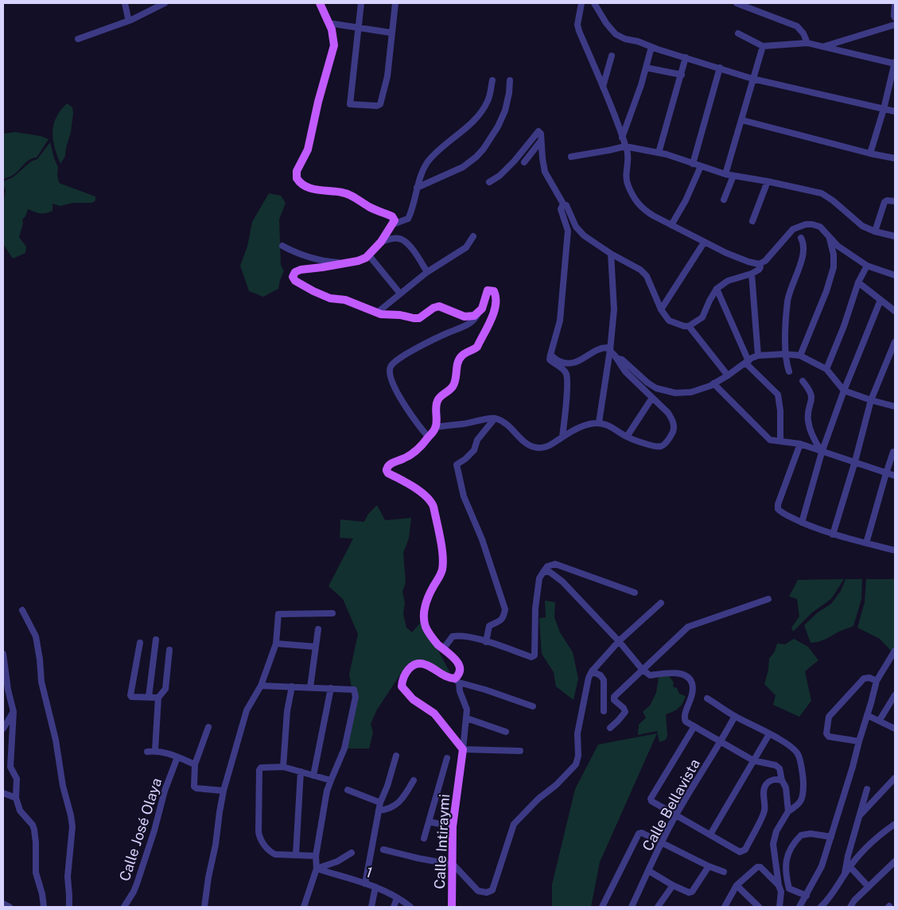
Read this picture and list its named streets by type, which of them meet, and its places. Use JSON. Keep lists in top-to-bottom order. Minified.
{"streets":{"main road":["Calle Intiraymi"],"street":["Calle Bellavista","Calle José Olaya","1"]}}
